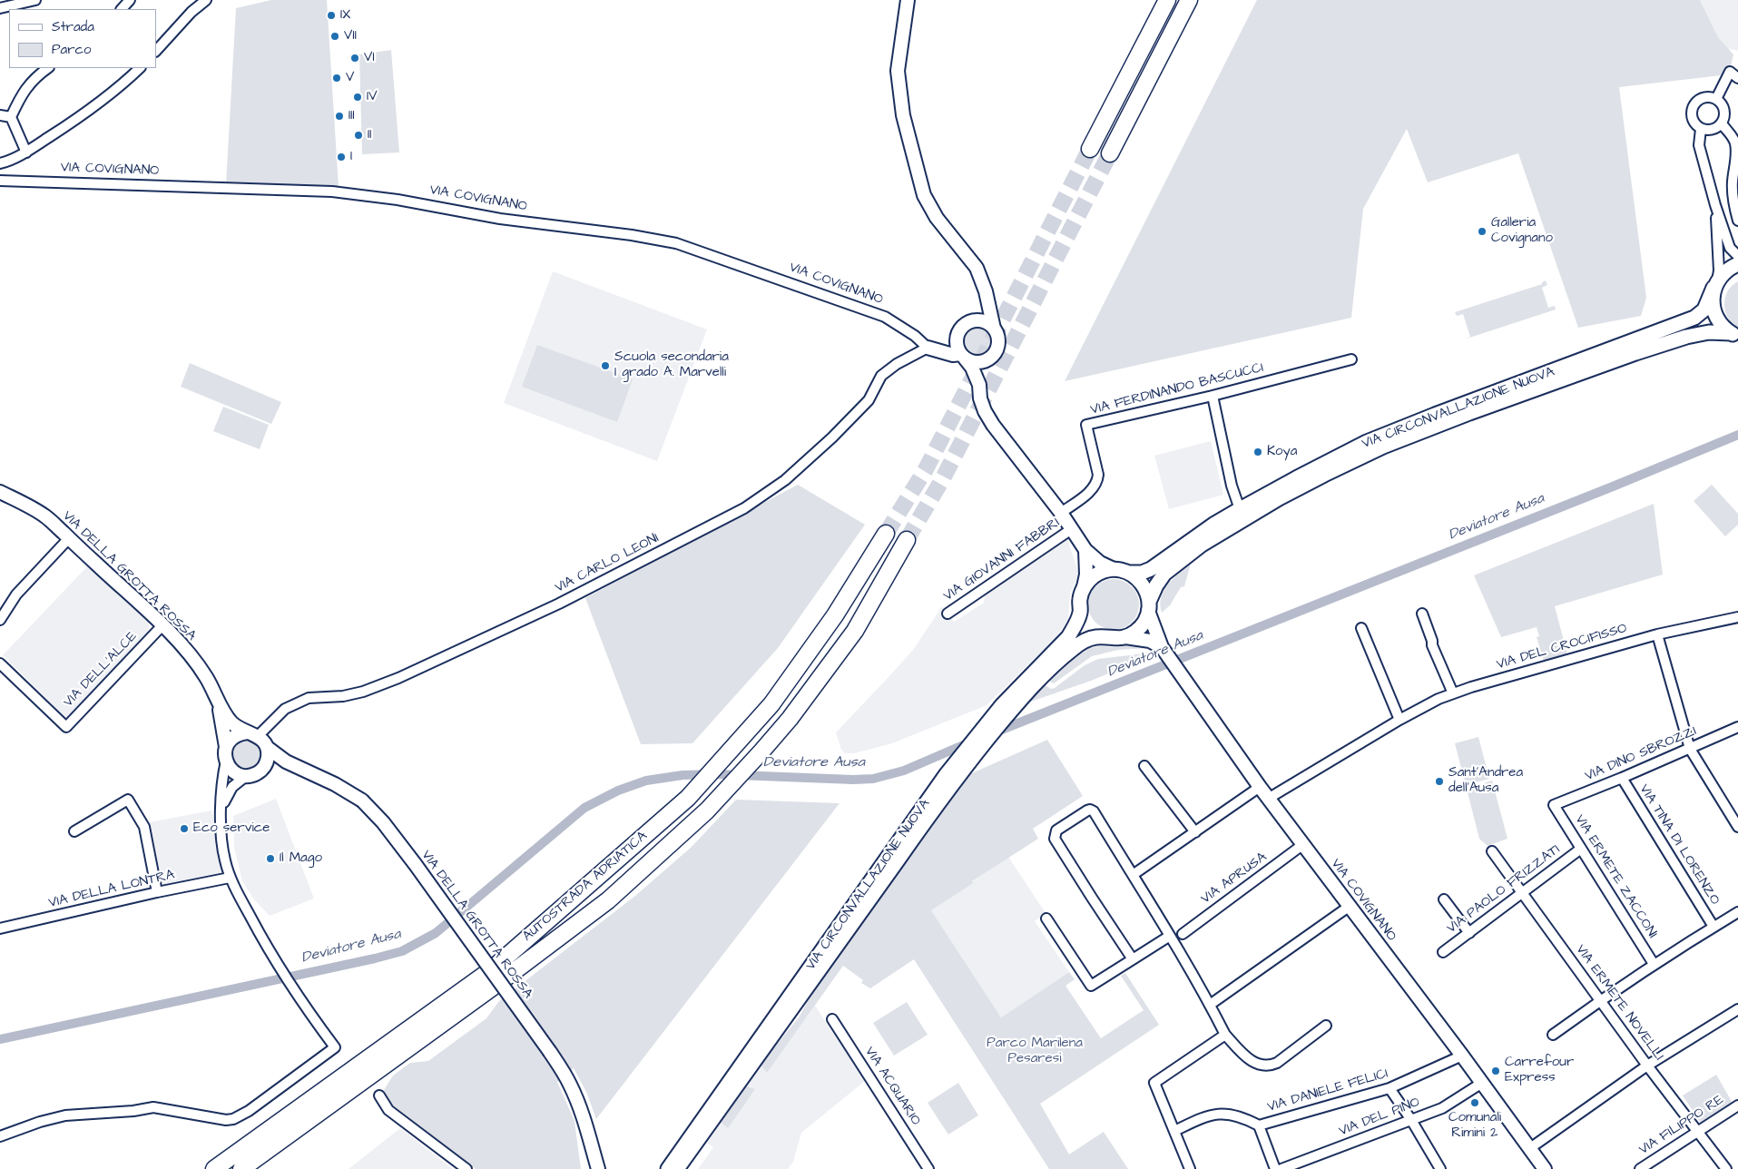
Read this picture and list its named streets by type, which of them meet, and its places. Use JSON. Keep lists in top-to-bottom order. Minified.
{"streets":{"highway":["AUTOSTRADA ADRIATICA"],"main road":["VIA CIRCONVALLAZIONE NUOVA"],"street":["VIA COVIGNANO","VIA FERDINANDO BASCUCCI","VIA GIOVANNI FABBRI","VIA CARLO LEONI","VIA DELLA GROTTA ROSSA","VIA DEL CROCIFISSO","VIA DELL'ALCE","VIA DINO SBROZZI","VIA TINA DI LORENZO","VIA ERMETE ZACCONI","VIA APRUSA","VIA DELLA LONTRA","VIA PAOLO FRIZZATI","VIA ERMETE NOVELLI","VIA ACQUARIO","VIA DANIELE FELICI","VIA DEL PINO","VIA FILIPPO RE"]},"crossings":[["VIA COVIGNANO","VIA CIRCONVALLAZIONE NUOVA"],["VIA COVIGNANO","VIA CARLO LEONI"],["VIA COVIGNANO","VIA DEL CROCIFISSO"],["VIA COVIGNANO","VIA APRUSA"],["VIA COVIGNANO","VIA DANIELE FELICI"],["VIA COVIGNANO","VIA DEL PINO"],["VIA CARLO LEONI","VIA DELLA GROTTA ROSSA"],["VIA DELLA GROTTA ROSSA","VIA DELL'ALCE"],["VIA DINO SBROZZI","VIA TINA DI LORENZO"],["VIA DINO SBROZZI","VIA ERMETE ZACCONI"],["VIA ERMETE ZACCONI","VIA PAOLO FRIZZATI"],["VIA PAOLO FRIZZATI","VIA ERMETE NOVELLI"],["VIA ERMETE NOVELLI","VIA FILIPPO RE"]],"water":["Deviatore Ausa"],"parks":["Parco Marilena Pesaresi"],"places":["IX","VII","VI","V","IV","III","II","I","Galleria Covignano","Scuola secondaria I grado A. Marvelli","Koya","Sant'Andrea dell'Ausa","Eco service","Il Mago","Carrefour Express","Comunali Rimini 2"],"legend":["Strada","Parco"]}
